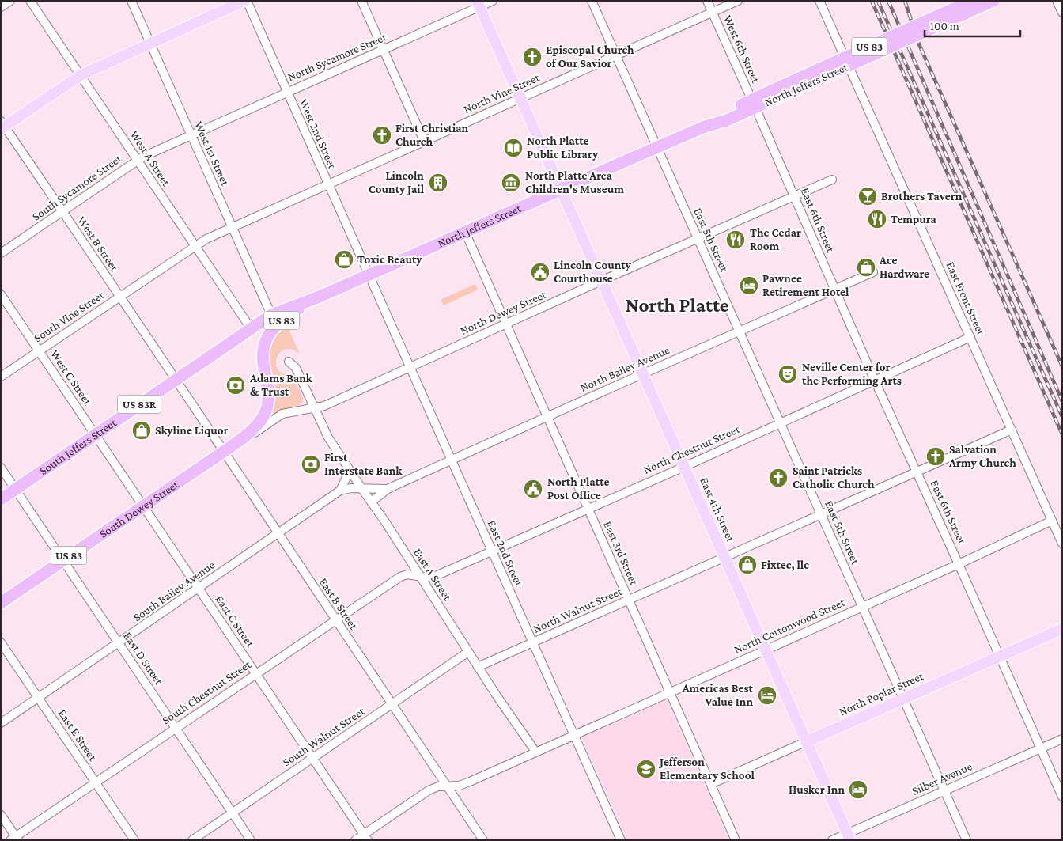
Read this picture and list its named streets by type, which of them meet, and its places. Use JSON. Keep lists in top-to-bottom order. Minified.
{"streets":{"highway":["US 83","North Jeffers Street","US 83R","South Jeffers Street","South Dewey Street"],"main road":["East 4th Street","North Poplar Street"],"street":["West 6th Street","North Sycamore Street","North Vine Street","West 2nd Street","West 1st Street","West A Street","South Sycamore Street","East 6th Street","East 5th Street","West B Street","East Front Street","North Dewey Street","South Vine Street","North Bailey Avenue","West C Street","North Chestnut Street","East 2nd Street","East 3rd Street","East A Street","South Bailey Avenue","East B Street","North Walnut Street","East C Street","North Cottonwood Street","East D Street","South Chestnut Street","East E Street","South Walnut Street","Silber Avenue"]},"crossings":[["West 6th Street","North Jeffers Street"],["West 6th Street","North Vine Street"],["West 6th Street","East 6th Street"],["North Sycamore Street","West 2nd Street"],["North Sycamore Street","West 1st Street"],["North Sycamore Street","South Sycamore Street"],["North Sycamore Street","East 4th Street"],["North Jeffers Street","West 2nd Street"],["North Jeffers Street","West 1st Street"],["North Jeffers Street","East 6th Street"],["North Jeffers Street","East 5th Street"],["North Jeffers Street","South Jeffers Street"],["North Jeffers Street","South Dewey Street"],["North Jeffers Street","East 4th Street"],["North Jeffers Street","East 2nd Street"],["North Jeffers Street","East 3rd Street"],["North Vine Street","West 2nd Street"],["North Vine Street","West 1st Street"],["North Vine Street","East 5th Street"],["North Vine Street","South Vine Street"],["North Vine Street","East 4th Street"],["West 2nd Street","East 2nd Street"],["West 1st Street","South Sycamore Street"],["West 1st Street","South Vine Street"],["West 1st Street","South Jeffers Street"],["West A Street","South Sycamore Street"],["West A Street","South Vine Street"],["West A Street","South Jeffers Street"],["South Sycamore Street","West B Street"],["East 6th Street","North Dewey Street"],["East 6th Street","North Bailey Avenue"],["East 6th Street","North Chestnut Street"],["East 6th Street","North Walnut Street"],["East 6th Street","North Cottonwood Street"],["East 6th Street","North Poplar Street"],["East 6th Street","Silber Avenue"],["East 5th Street","North Dewey Street"],["East 5th Street","North Bailey Avenue"],["East 5th Street","North Chestnut Street"],["East 5th Street","North Walnut Street"],["East 5th Street","North Cottonwood Street"],["East 5th Street","North Poplar Street"],["East 5th Street","Silber Avenue"],["West B Street","South Vine Street"],["West B Street","South Jeffers Street"],["West B Street","East B Street"],["East Front Street","North Chestnut Street"],["East Front Street","North Walnut Street"],["East Front Street","North Cottonwood Street"],["North Dewey Street","South Dewey Street"],["North Dewey Street","East 4th Street"],["North Dewey Street","East 2nd Street"],["North Dewey Street","East 3rd Street"],["North Dewey Street","East A Street"],["South Vine Street","West C Street"],["North Bailey Avenue","East 4th Street"],["North Bailey Avenue","East 2nd Street"],["North Bailey Avenue","East 3rd Street"],["North Bailey Avenue","East A Street"],["North Bailey Avenue","South Bailey Avenue"],["West C Street","South Jeffers Street"],["West C Street","East C Street"],["South Jeffers Street","East B Street"],["South Jeffers Street","East C Street"],["South Jeffers Street","East D Street"],["North Chestnut Street","East 4th Street"],["North Chestnut Street","East 2nd Street"],["North Chestnut Street","East 3rd Street"],["North Chestnut Street","East A Street"],["North Chestnut Street","South Chestnut Street"],["South Dewey Street","East A Street"],["South Dewey Street","East B Street"],["South Dewey Street","East C Street"],["South Dewey Street","East D Street"],["East 4th Street","North Walnut Street"],["East 4th Street","North Cottonwood Street"],["East 4th Street","North Poplar Street"],["East 4th Street","Silber Avenue"],["East 2nd Street","North Walnut Street"],["East 2nd Street","North Cottonwood Street"],["East 3rd Street","North Walnut Street"],["East 3rd Street","North Cottonwood Street"],["East 3rd Street","North Poplar Street"],["East A Street","South Bailey Avenue"],["East A Street","North Walnut Street"],["East A Street","North Cottonwood Street"],["East A Street","South Chestnut Street"],["East A Street","South Walnut Street"],["South Bailey Avenue","East B Street"],["South Bailey Avenue","East C Street"],["South Bailey Avenue","East D Street"],["South Bailey Avenue","East E Street"],["East B Street","North Cottonwood Street"],["East B Street","South Chestnut Street"],["East B Street","South Walnut Street"],["East C Street","North Cottonwood Street"],["East C Street","South Chestnut Street"],["East C Street","South Walnut Street"],["East D Street","South Chestnut Street"],["East D Street","South Walnut Street"],["South Chestnut Street","East E Street"]],"districts":["North Platte"],"places":{"church":["Episcopal Church of Our Savior","First Christian Church","Salvation Army Church","Saint Patricks Catholic Church"],"library":["North Platte Public Library"],"building":["Lincoln County Jail"],"museum":["North Platte Area Children's Museum"],"bar":["Brothers Tavern"],"restaurant":["Tempura","The Cedar Room"],"shop":["Toxic Beauty","Ace Hardware","Skyline Liquor","Fixtec, llc"],"public building":["Lincoln County Courthouse","North Platte Post Office"],"hotel":["Pawnee Retirement Hotel","Americas Best Value Inn","Husker Inn"],"theatre":["Neville Center for the Performing Arts"],"bank":["Adams Bank & Trust","First Interstate Bank"],"school or university":["Jefferson Elementary School"]},"scale_bar":"100 m"}
